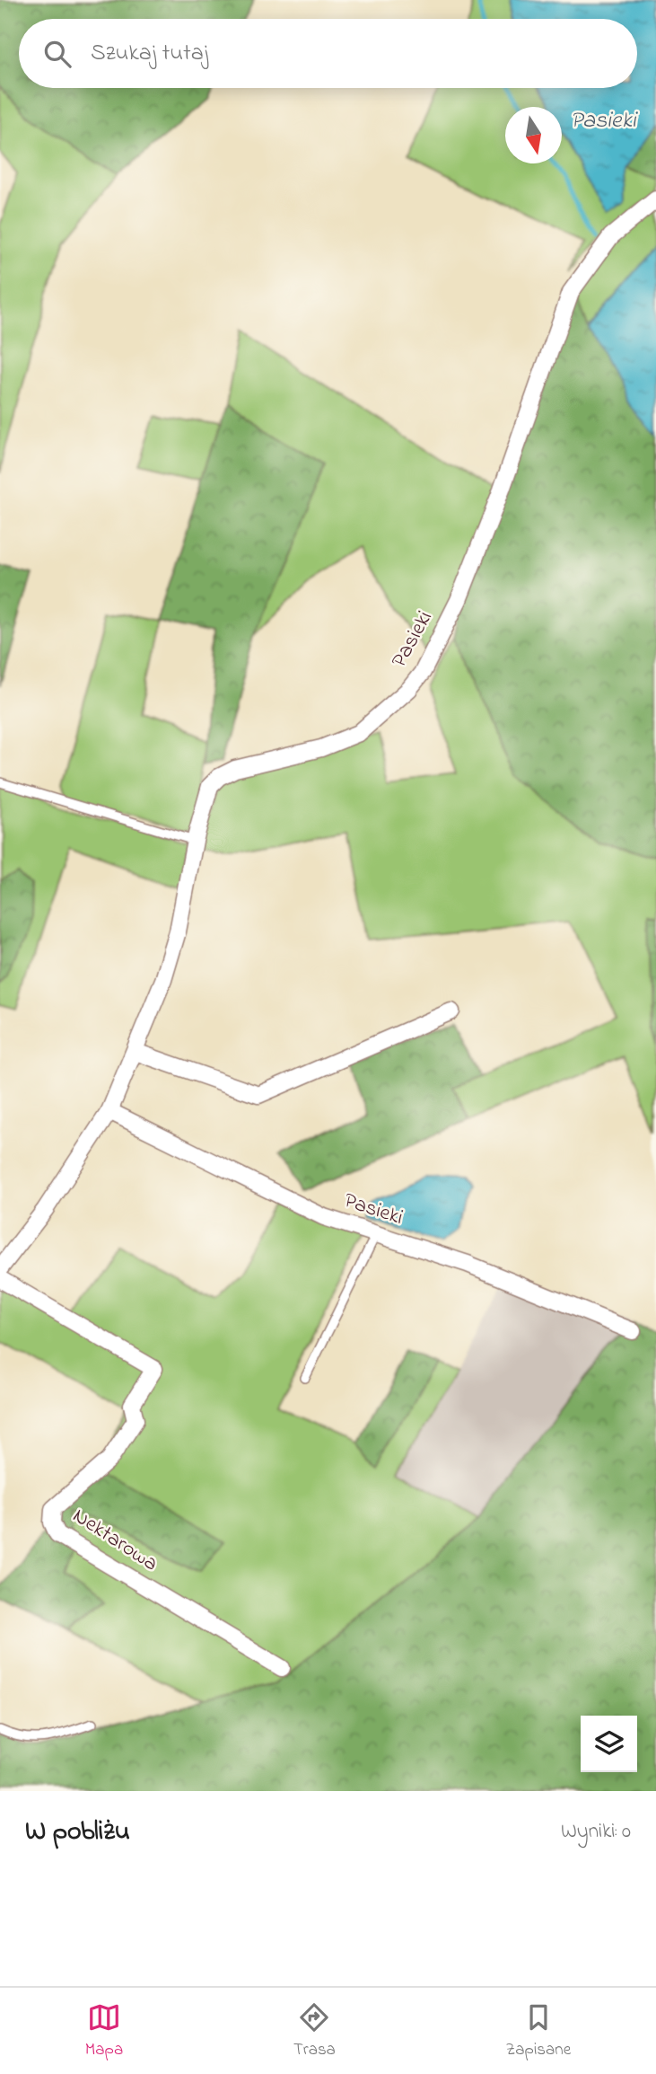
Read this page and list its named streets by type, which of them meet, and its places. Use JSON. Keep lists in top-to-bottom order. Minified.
{"streets":{"street":["Pasieki","Nektarowa"]},"water":["Pasieki"],"north":"bottom","page":{"search":"Szukaj tutaj","heading":["W pobliżu","Wyniki: 0"],"nav":["Mapa","Trasa","Zapisane"]}}
